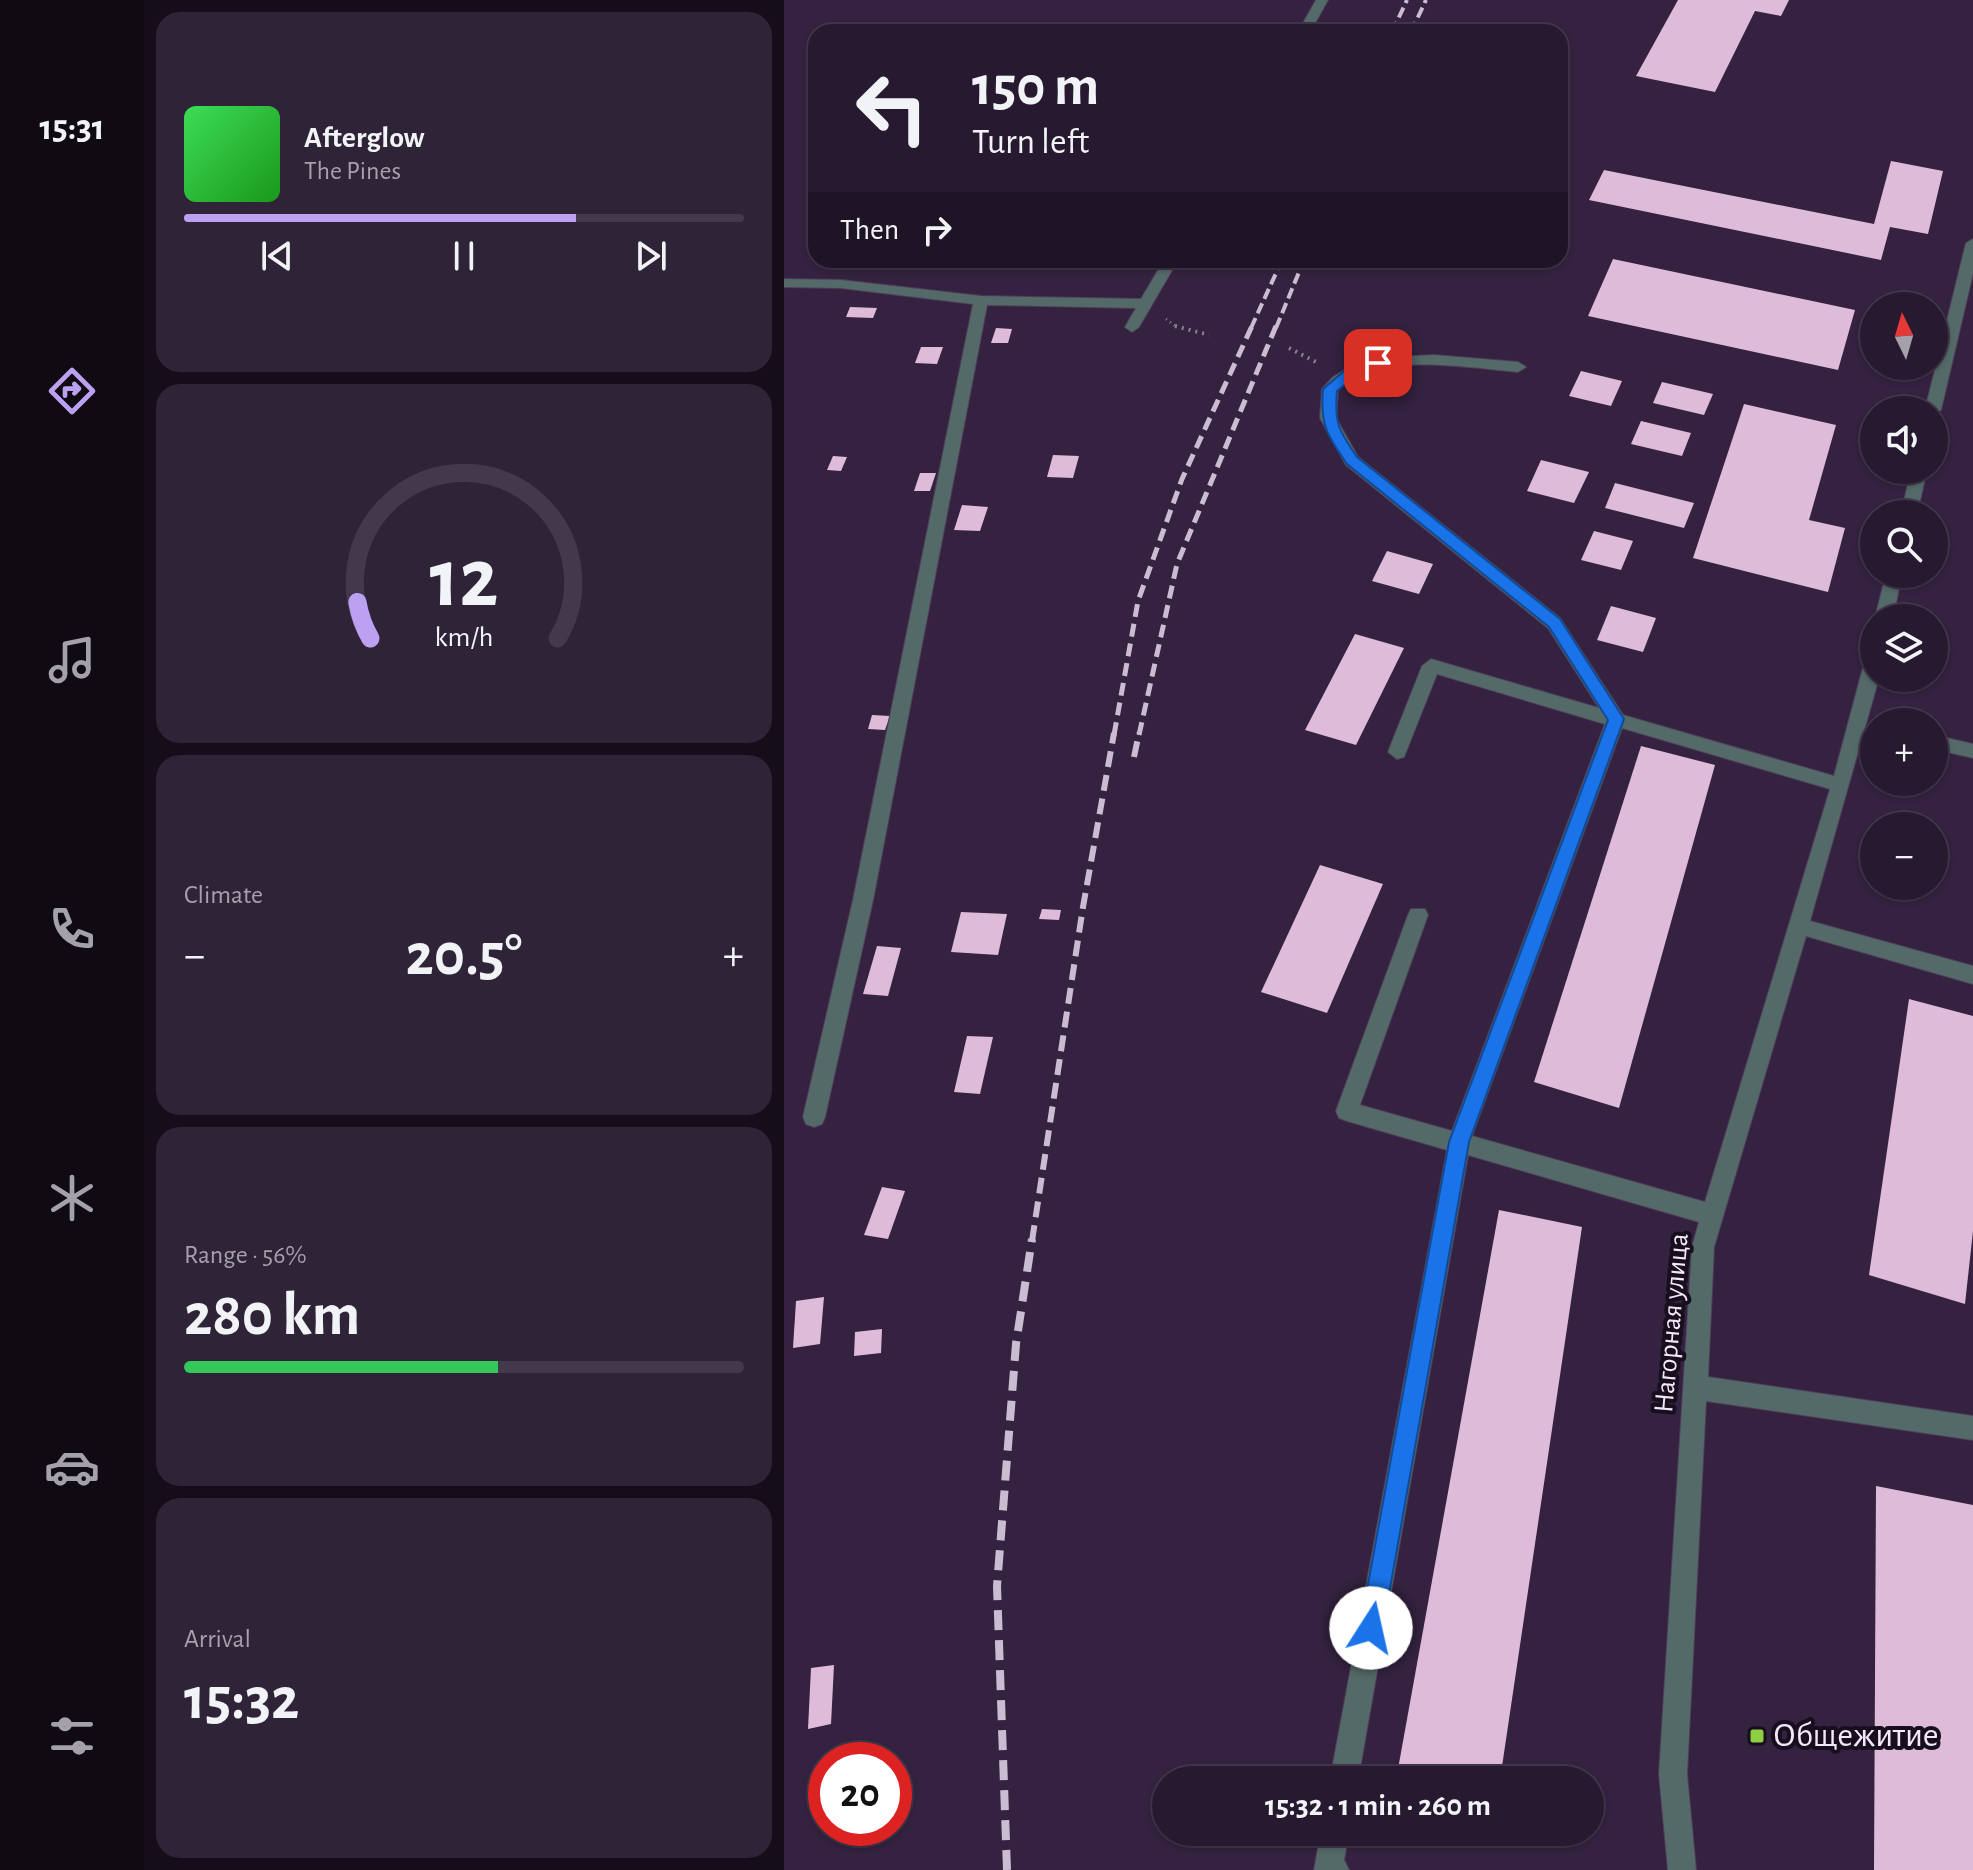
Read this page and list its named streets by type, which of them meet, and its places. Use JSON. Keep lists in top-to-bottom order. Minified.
{"streets":{"street":["Нагорная улица"]},"places":{"transit":["Общежитие"]},"north":"top","page":{"tabs":"15:31","turn":["150 m","Turn left"],"song":["Afterglow","The Pines"],"then":"Then","map_buttons":["+","−"],"tile":["Climate",["Range · 56%","280 km"],["Arrival","15:32"]],"heat":["−","20.5°","+"],"limit":"20","trip":"15:32 · 1 min · 260 m","gauge":["12","km/h"]}}
